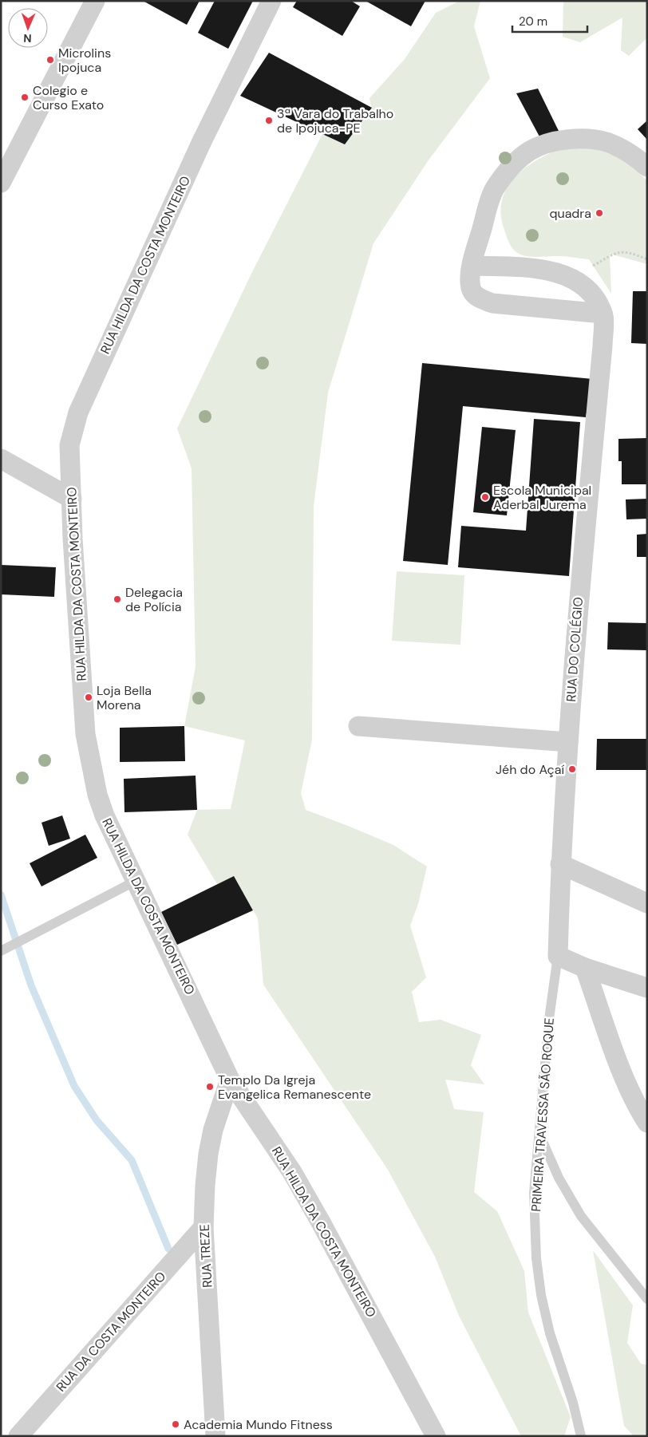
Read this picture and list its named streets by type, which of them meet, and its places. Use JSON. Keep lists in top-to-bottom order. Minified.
{"streets":{"street":["RUA HILDA DA COSTA MONTEIRO","RUA DO COLÉGIO","RUA TREZE","RUA DA COSTA MONTEIRO"],"lane":["PRIMEIRA TRAVESSA SÃO ROQUE"]},"crossings":[["RUA HILDA DA COSTA MONTEIRO","RUA TREZE"],["RUA DO COLÉGIO","PRIMEIRA TRAVESSA SÃO ROQUE"],["RUA TREZE","RUA DA COSTA MONTEIRO"]],"places":["Microlins Ipojuca","Colegio e Curso Exato","3ª Vara do Trabalho de Ipojuca-PE","quadra","Escola Municipal Aderbal Jurema","Delegacia de Polícia","Loja Bella Morena","Jéh do Açaí","Templo Da Igreja Evangelica Remanescente","Academia Mundo Fitness"],"scale_bar":"20 m","north":"bottom"}
